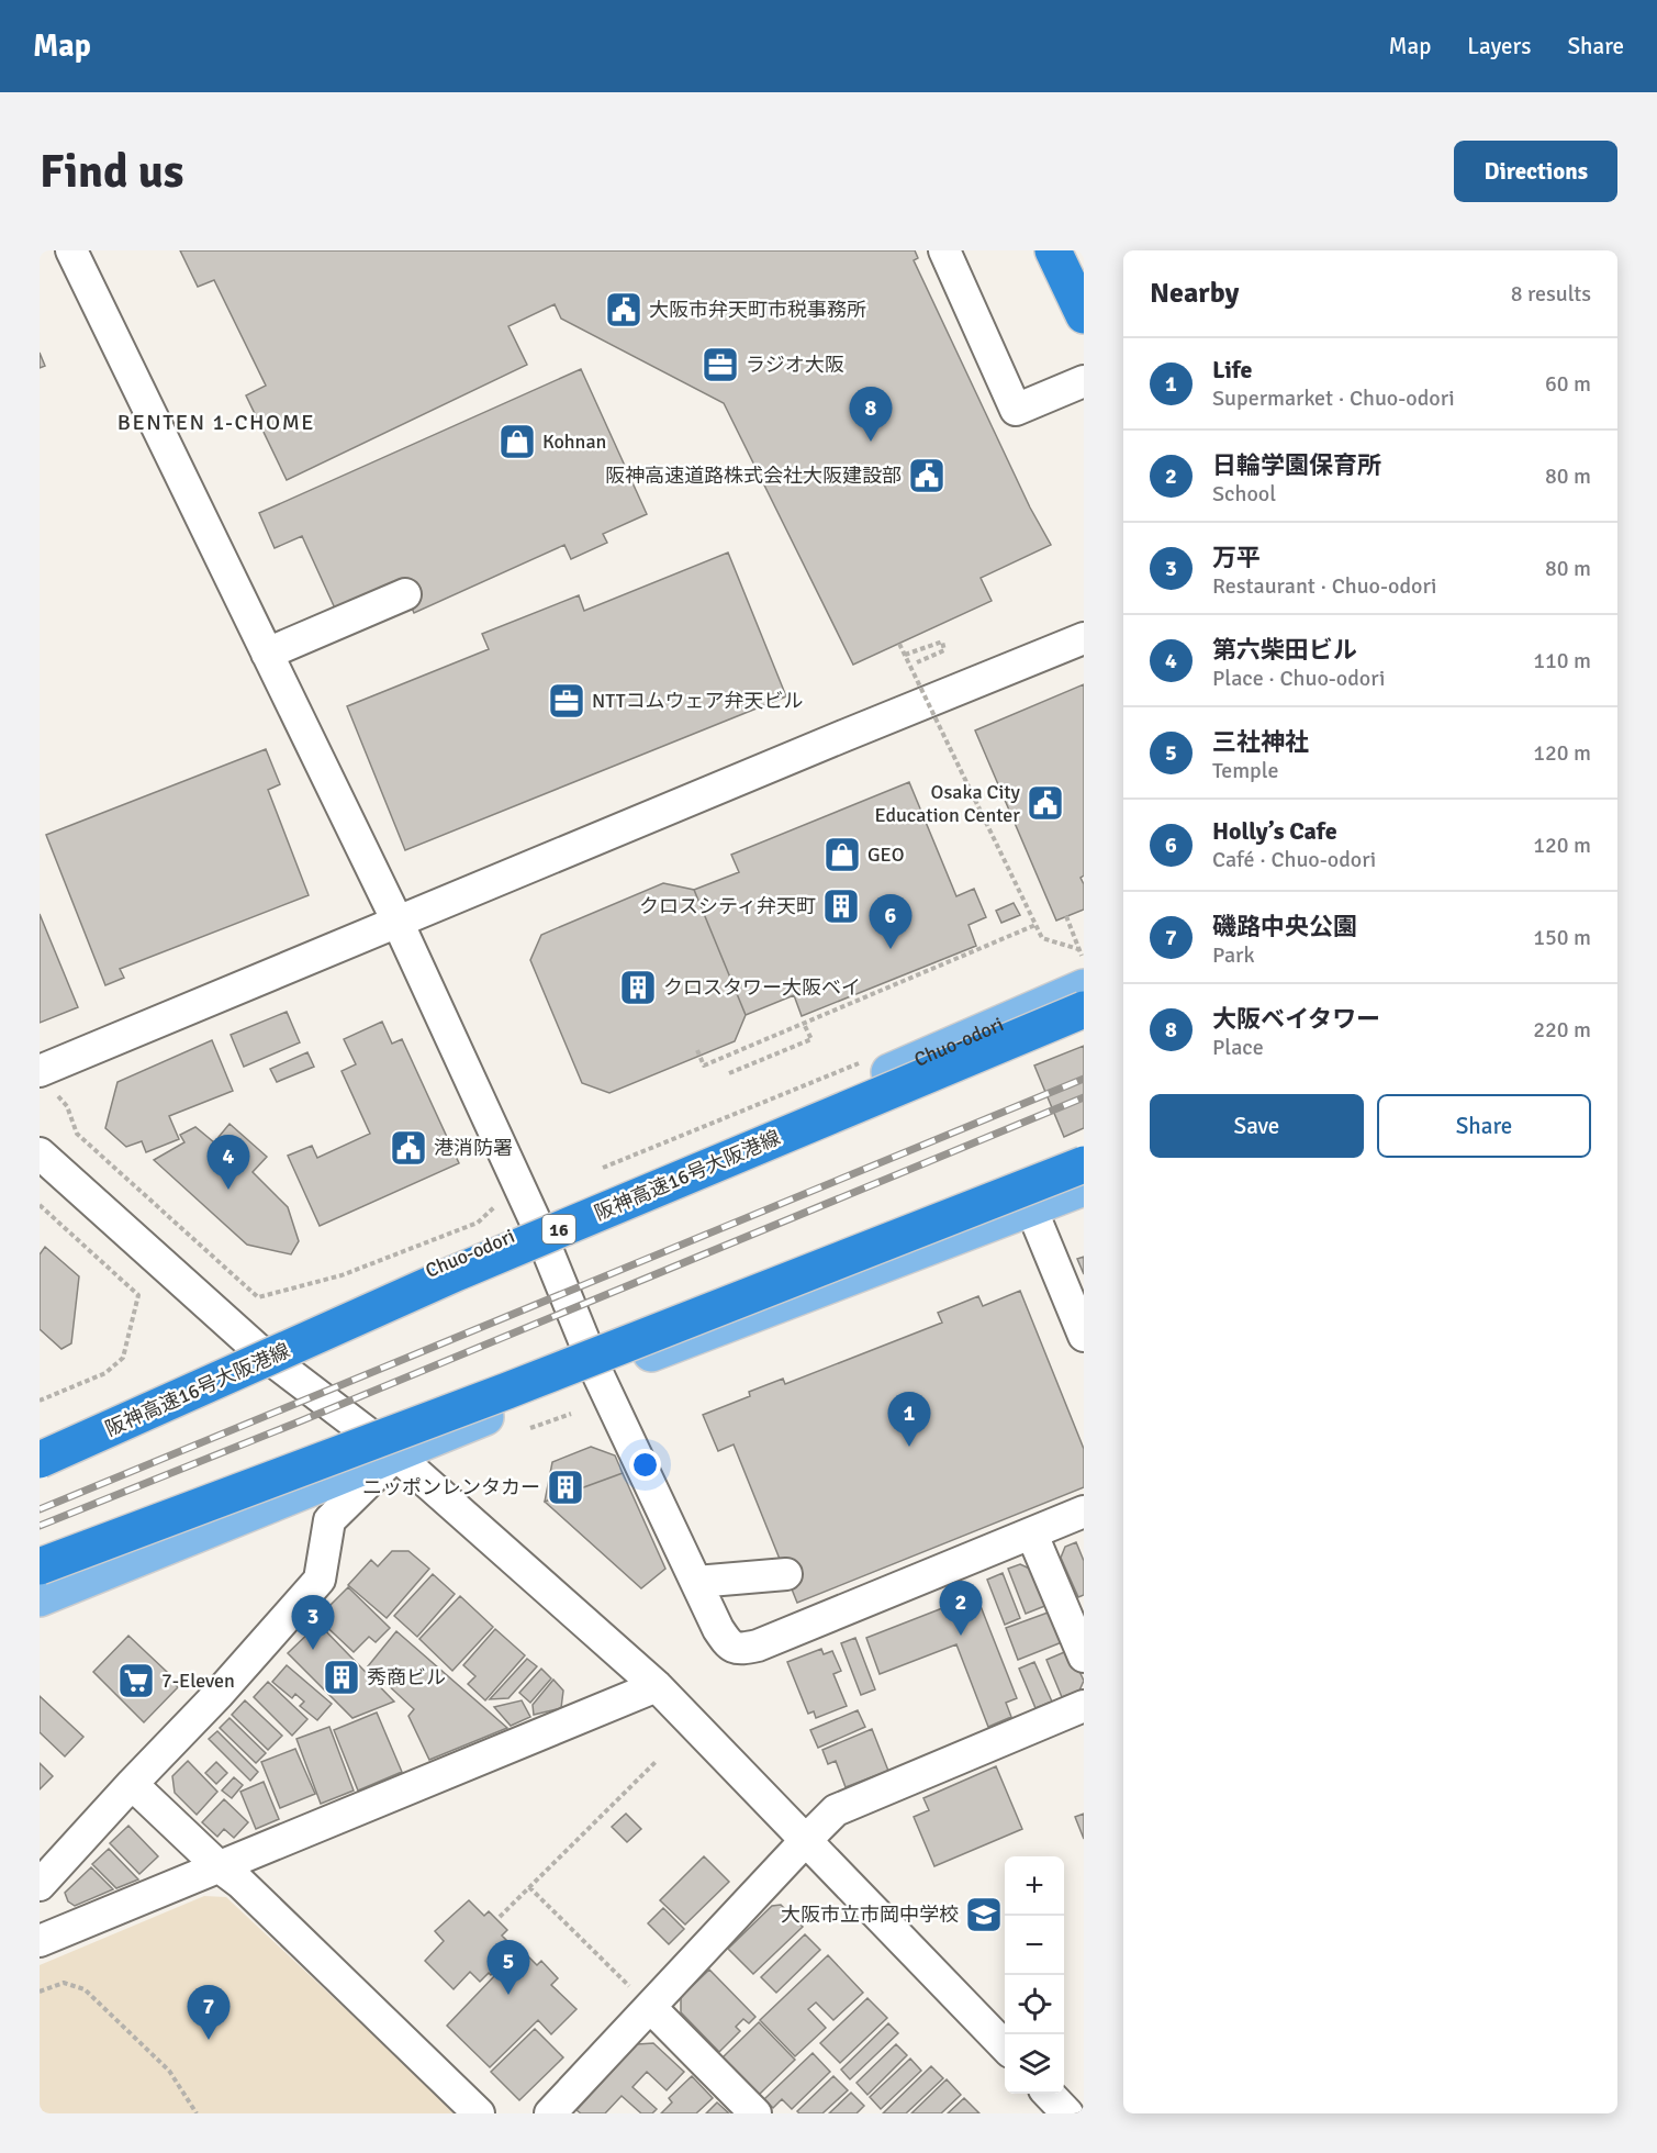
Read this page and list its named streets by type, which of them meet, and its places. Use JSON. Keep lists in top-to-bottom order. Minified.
{"streets":{"highway":["阪神高速16号大阪港線","16"],"main road":["Chuo-odori"]},"districts":["BENTEN 1-CHOME"],"places":{"public building":["大阪市弁天町市税事務所","阪神高速道路株式会社大阪建設部","Osaka City Education Center","港消防署"],"office":["ラジオ大阪","NTTコムウェア弁天ビル"],"shop":["Kohnan","GEO"],"building":["クロスシティ弁天町","クロスタワー大阪ベイ","ニッポンレンタカー","秀商ビル"],"supermarket":["7-Eleven"],"school or university":["大阪市立市岡中学校"]},"page":{"header":"Map","nav":["Map","Layers","Share"],"buttons":["Directions",["Save","Share"]],"title":"Find us","heading":["Nearby","8 results"],"list":[{"mark":"1","name":"Life","note":"Supermarket · Chuo-odori","value":"60 m"},{"mark":"2","name":"日輪学園保育所","note":"School","value":"80 m"},{"mark":"3","name":"万平","note":"Restaurant · Chuo-odori","value":"80 m"},{"mark":"4","name":"第六柴田ビル","note":"Place · Chuo-odori","value":"110 m"},{"mark":"5","name":"三社神社","note":"Temple","value":"120 m"},{"mark":"6","name":"Holly’s Cafe","note":"Café · Chuo-odori","value":"120 m"},{"mark":"7","name":"磯路中央公園","note":"Park","value":"150 m"},{"mark":"8","name":"大阪ベイタワー","note":"Place","value":"220 m"}],"pins":["8","6","4","1","2","3","5","7"],"map_buttons":["+","−"]}}
